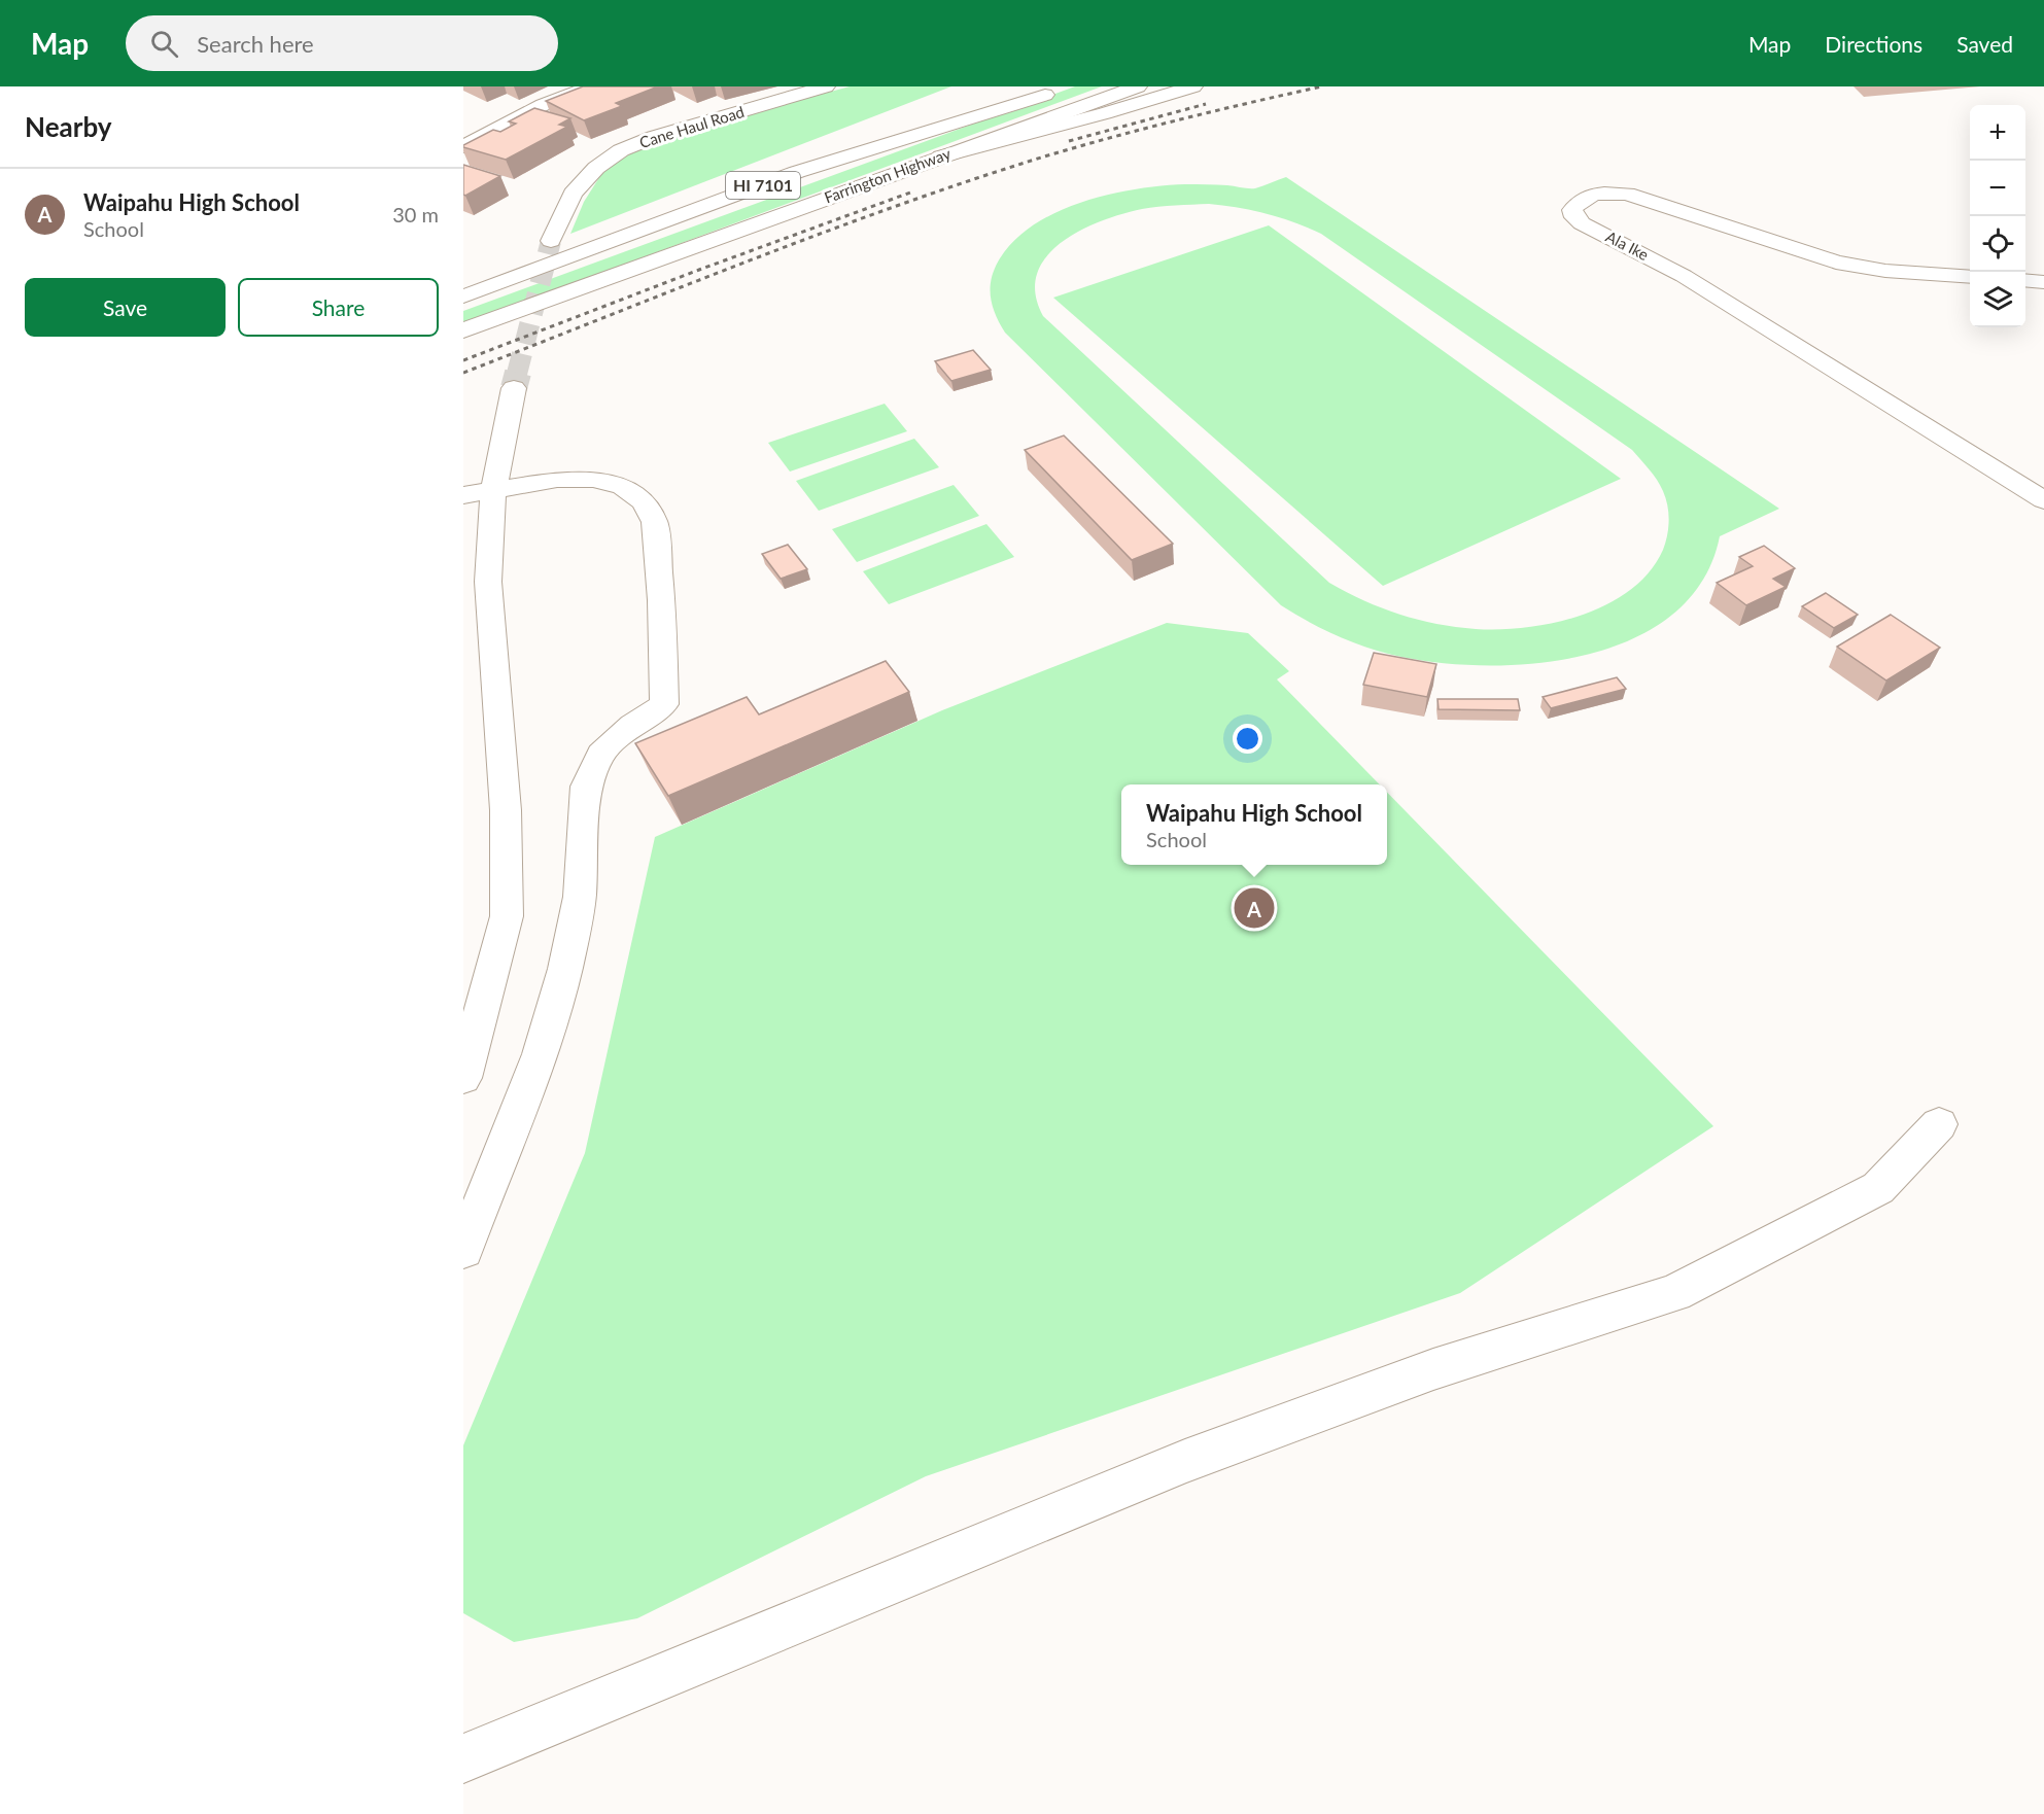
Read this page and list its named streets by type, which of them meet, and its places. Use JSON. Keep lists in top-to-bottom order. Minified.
{"streets":{"main road":["Cane Haul Road","Farrington Highway","HI 7101","Ala Ike"]},"page":{"header":"Map","search":"Search here","nav":["Map","Directions","Saved"],"heading":"Nearby","map_buttons":["+","−"],"list":[{"mark":"A","name":"Waipahu High School","note":"School","value":"30 m"}],"buttons":["Save","Share"],"popup":["Waipahu High School","School"],"pins":"A"}}
